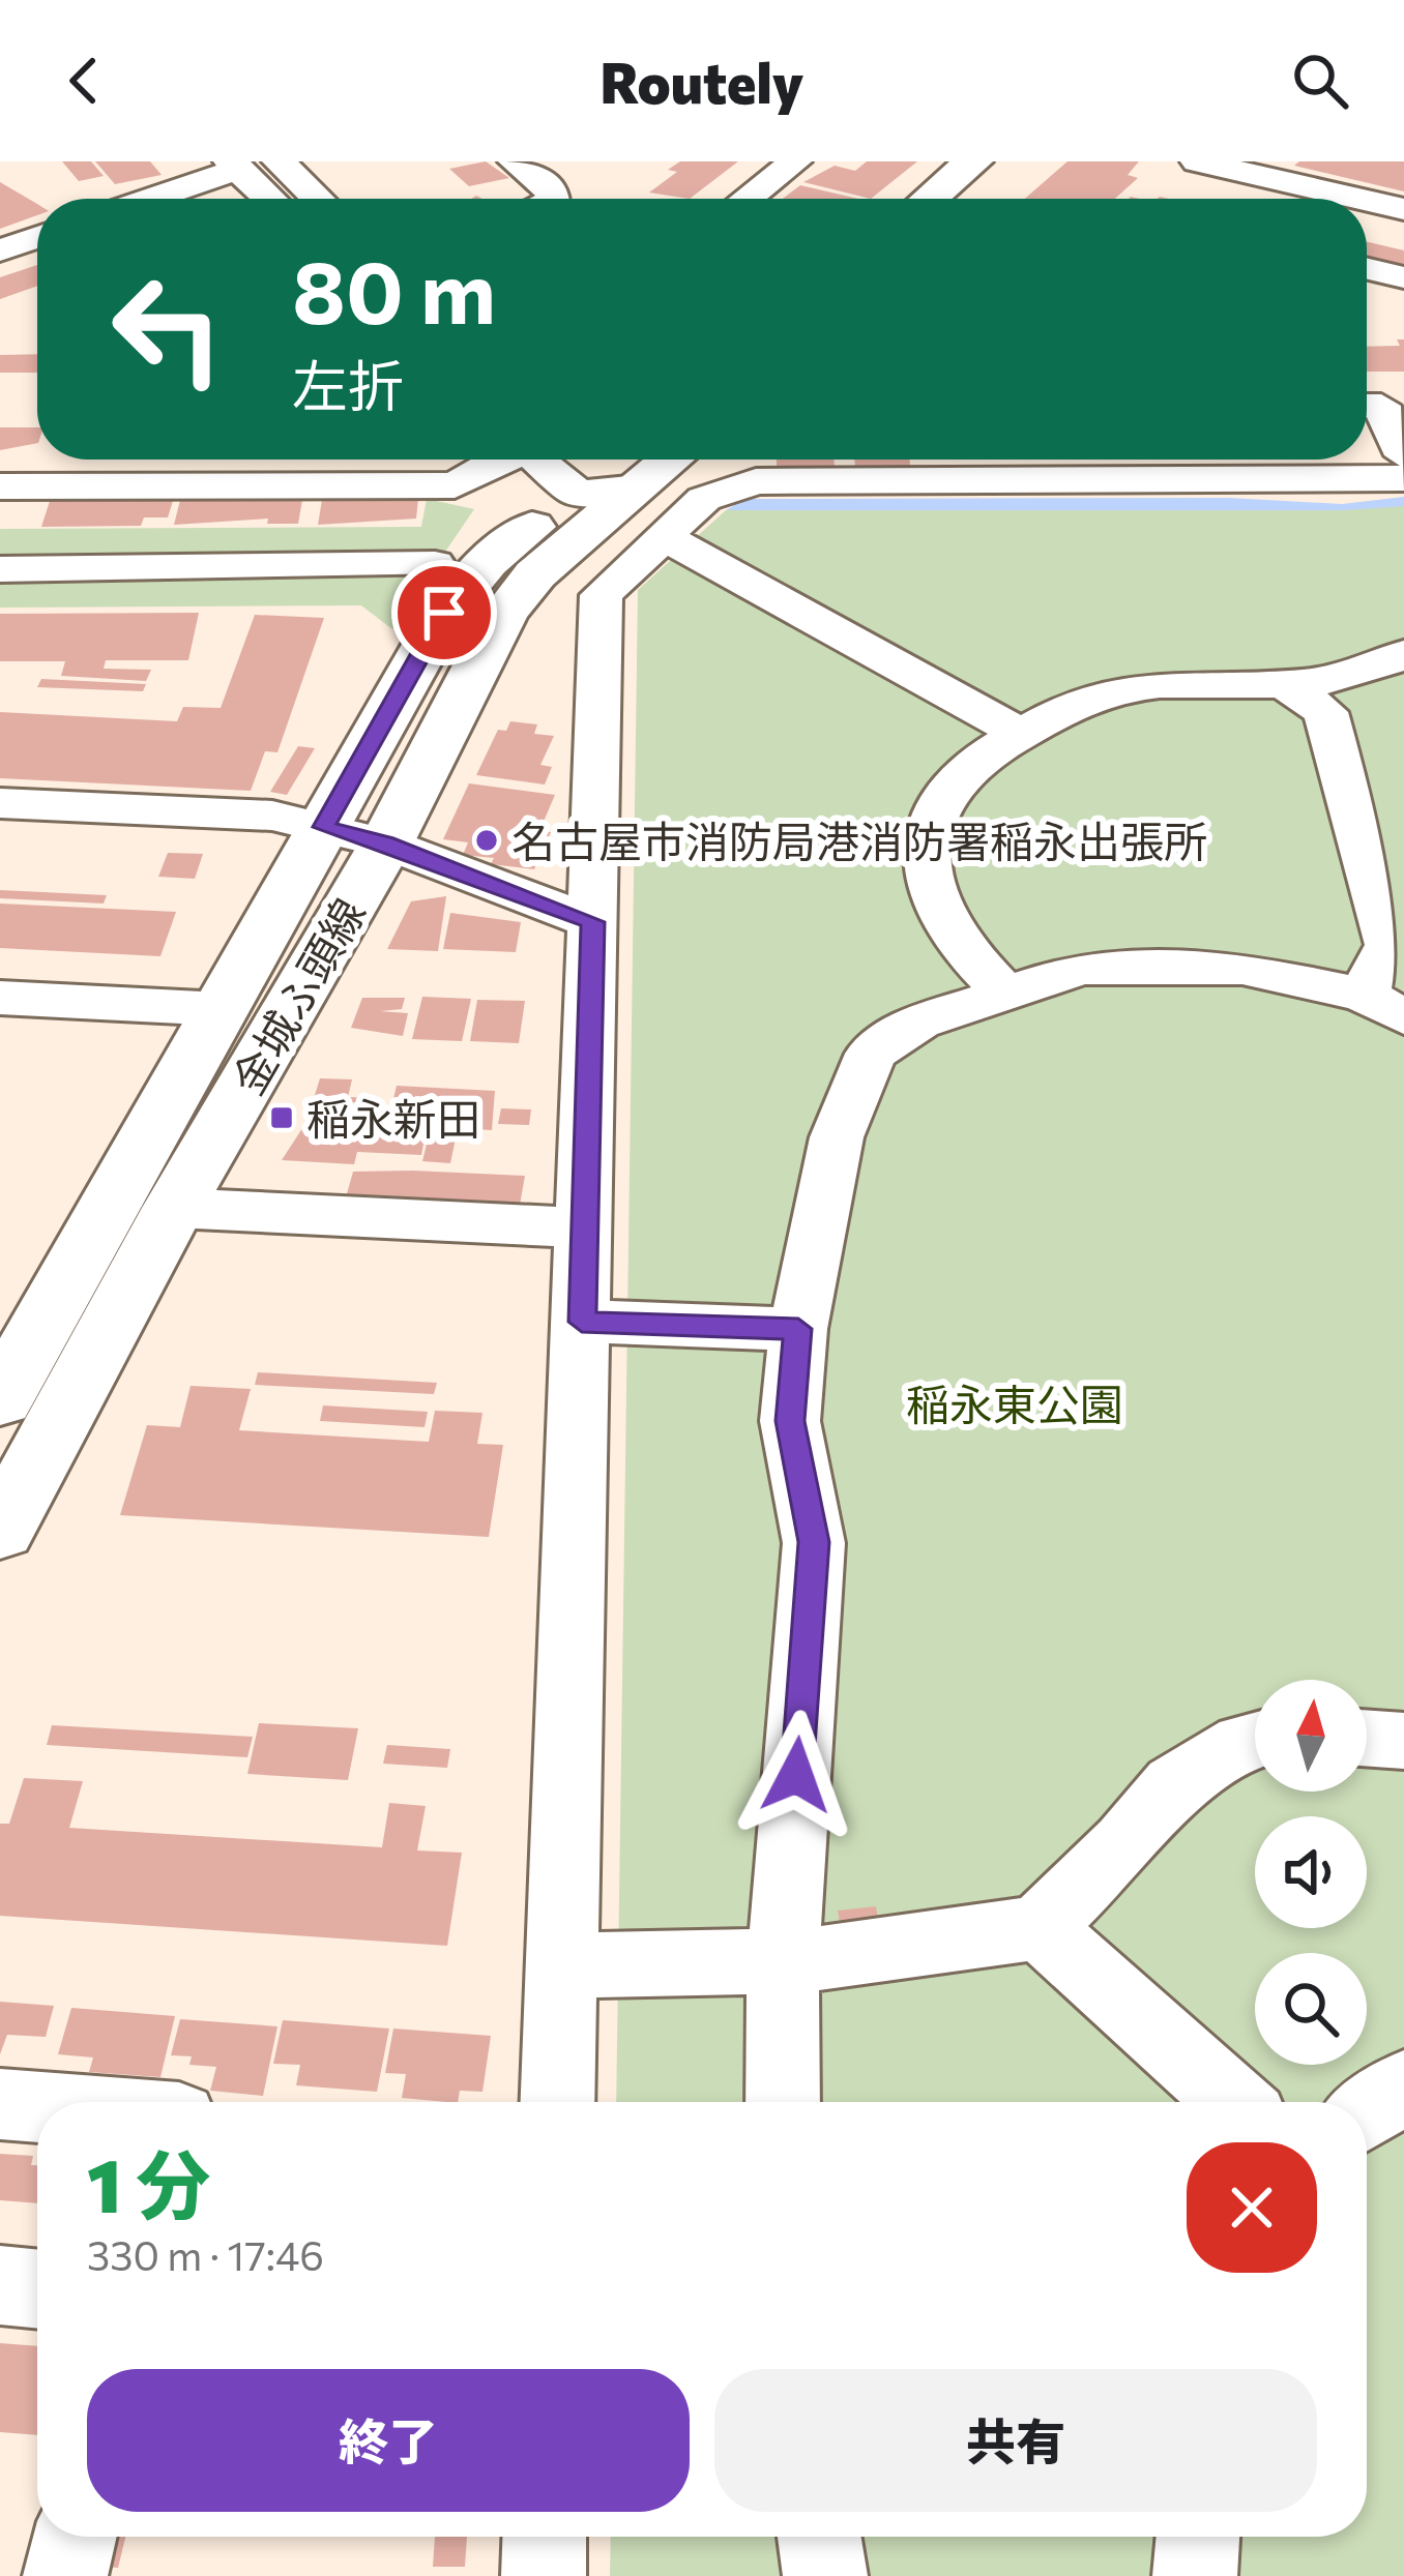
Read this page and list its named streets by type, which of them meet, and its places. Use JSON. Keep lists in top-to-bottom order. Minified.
{"streets":{"main road":["金城ふ頭線"]},"parks":["稲永東公園"],"places":{"other":["名古屋市消防局港消防署稲永出張所"],"transit":["稲永新田"]},"north":"top","page":{"header":"Routely","turn":["80 m","左折"],"heading":["1 分","330 m · 17:46"],"buttons":["終了","共有"]}}
